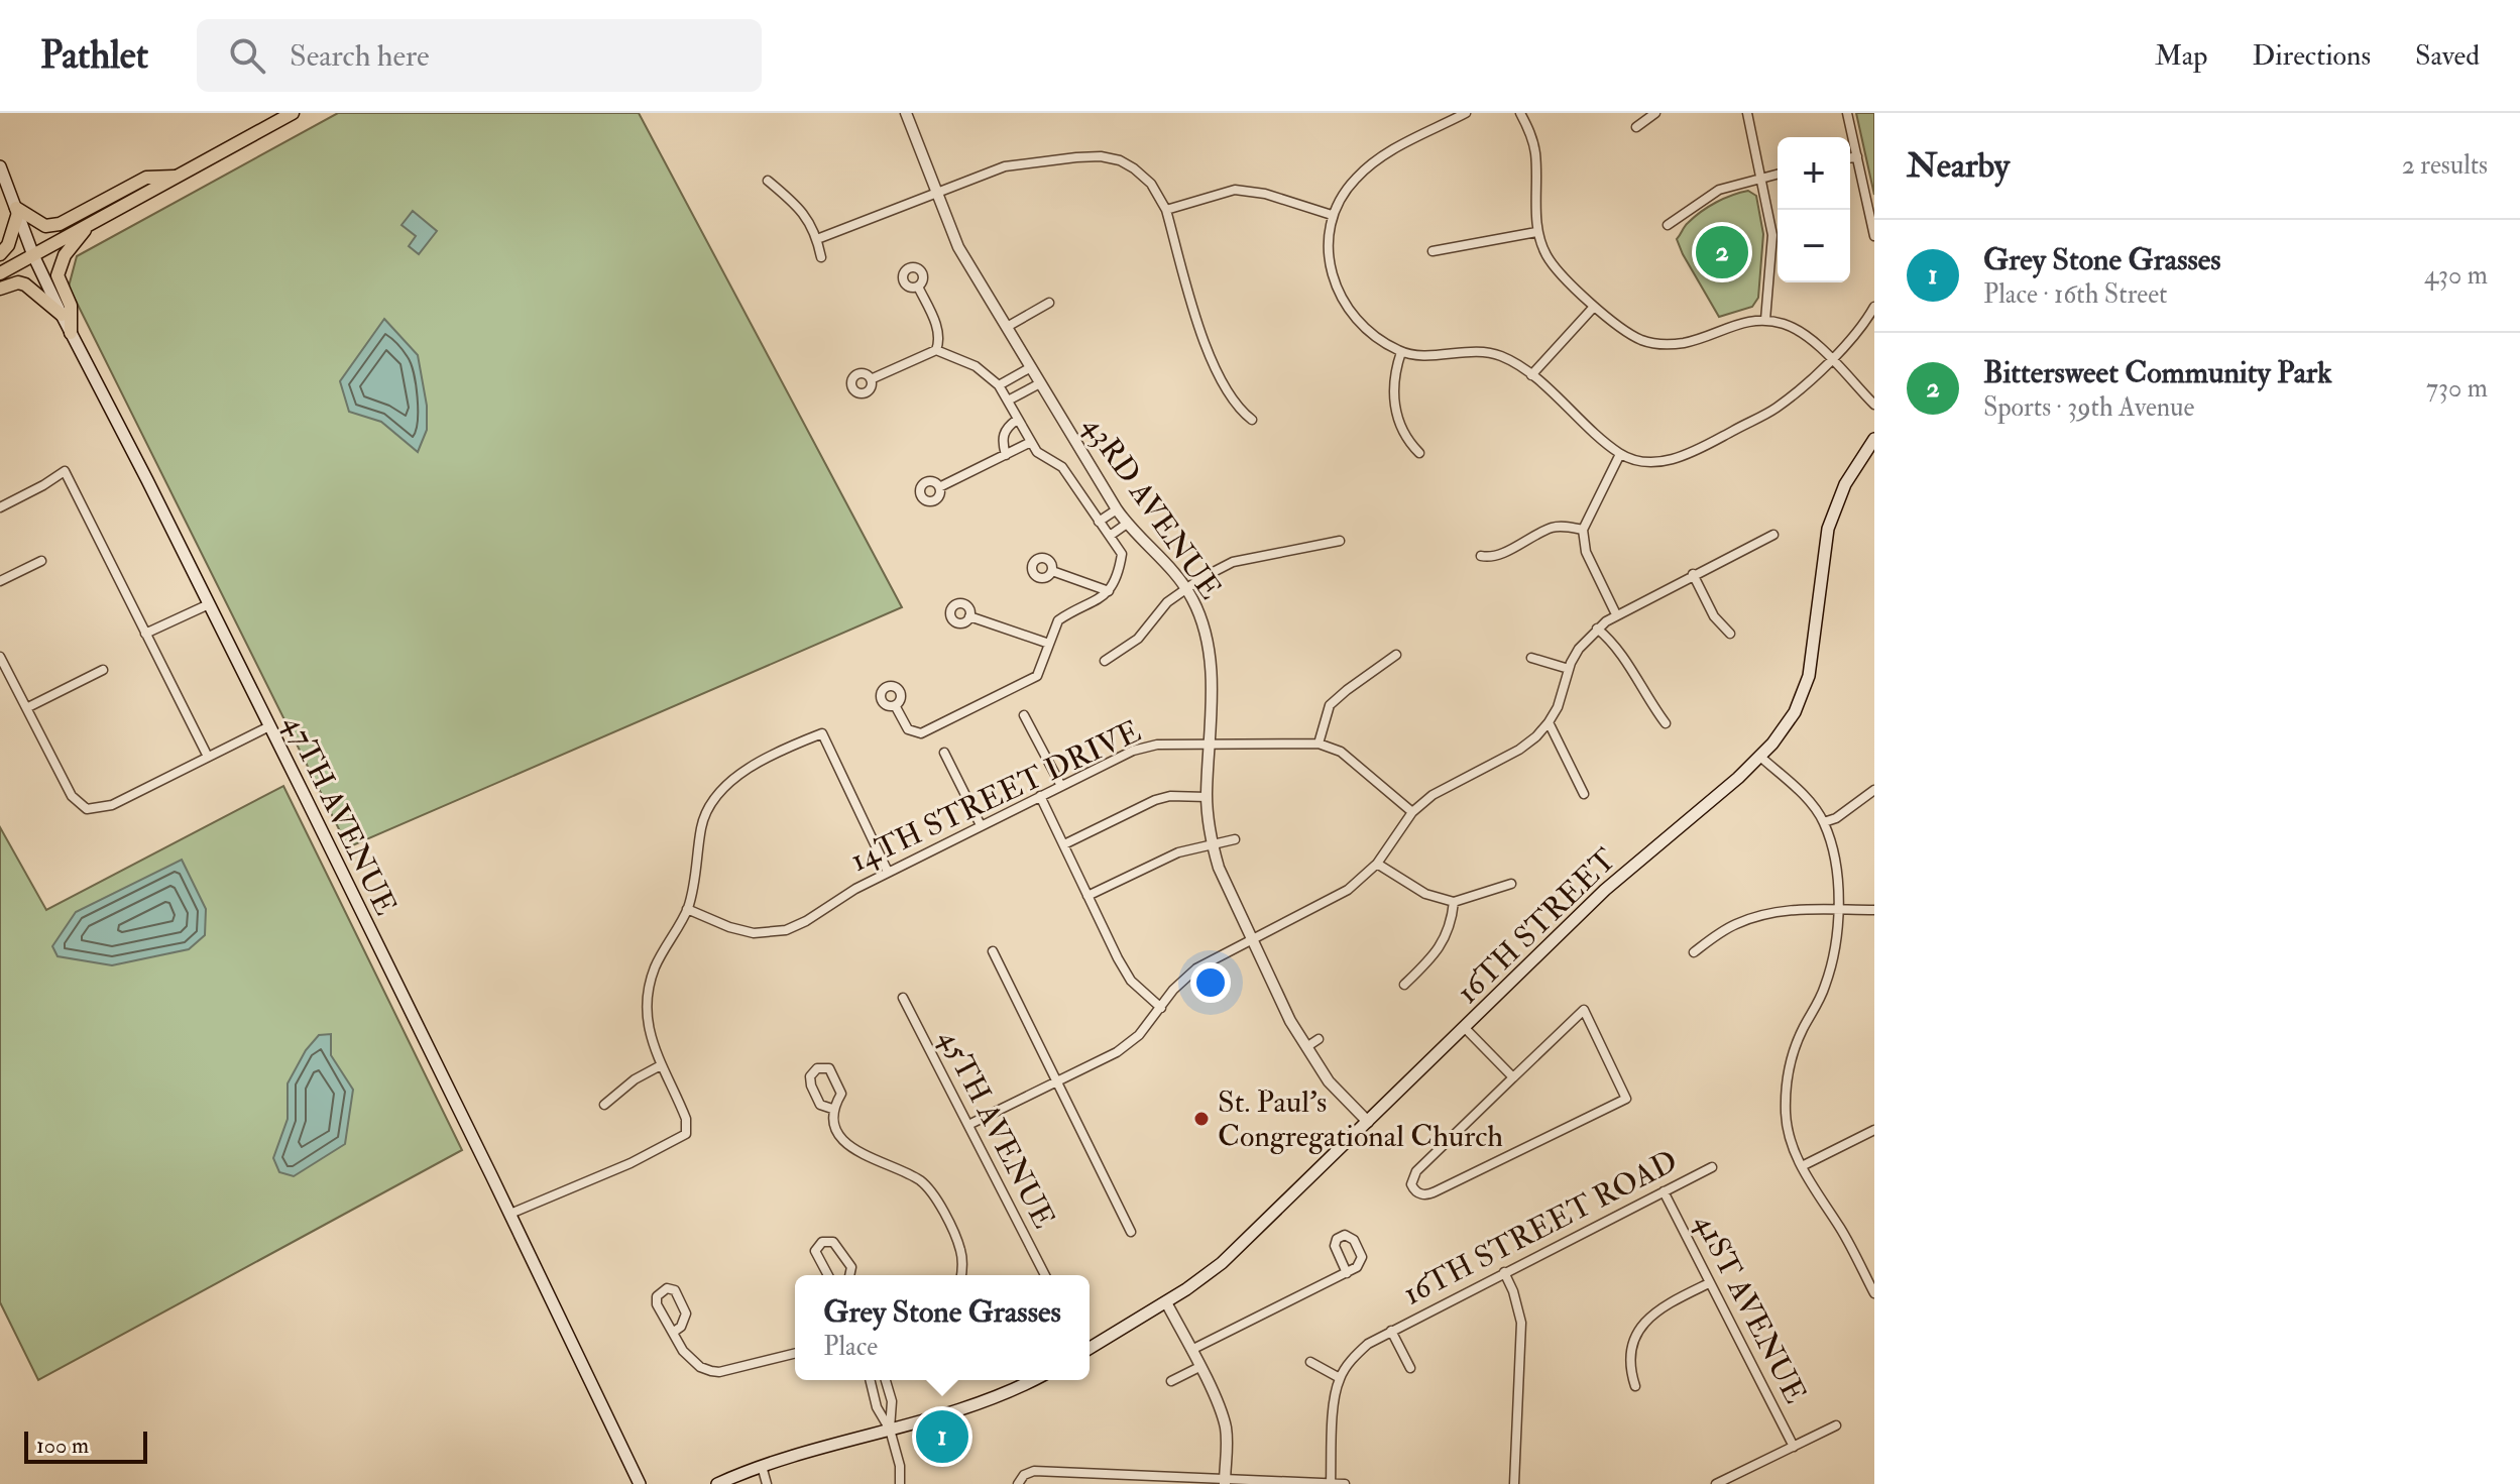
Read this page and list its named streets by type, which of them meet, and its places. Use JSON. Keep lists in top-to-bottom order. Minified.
{"streets":{"main road":["47TH AVENUE","16TH STREET"],"street":["43RD AVENUE","14TH STREET DRIVE","45TH AVENUE","16TH STREET ROAD","41ST AVENUE"]},"crossings":[["43RD AVENUE","14TH STREET DRIVE"],["43RD AVENUE","16TH STREET"],["16TH STREET ROAD","41ST AVENUE"]],"places":["St. Paul's Congregational Church"],"scale_bar":"100 m","page":{"header":"Pathlet","search":"Search here","nav":["Map","Directions","Saved"],"heading":["Nearby","2 results"],"map_buttons":["+","−"],"list":[{"mark":"1","name":"Grey Stone Grasses","note":"Place · 16th Street","value":"430 m"},{"mark":"2","name":"Bittersweet Community Park","note":"Sports · 39th Avenue","value":"730 m"}],"pins":["2","1"],"popup":["Grey Stone Grasses","Place"],"scale":"100 m"}}
